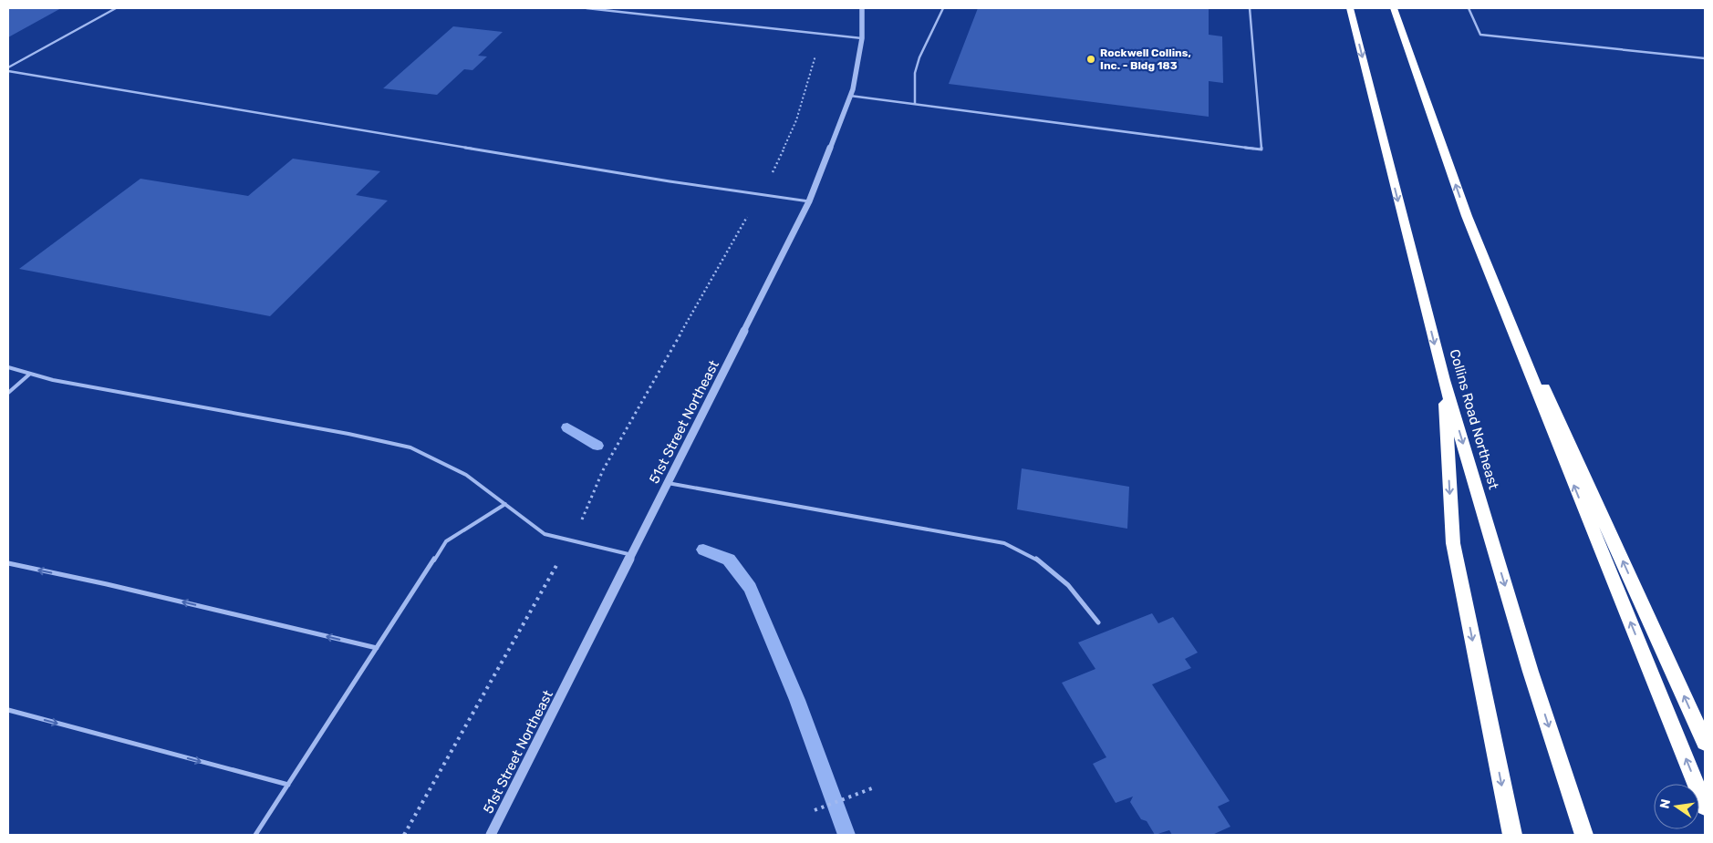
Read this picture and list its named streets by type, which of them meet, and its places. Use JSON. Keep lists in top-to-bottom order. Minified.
{"streets":{"highway":["Collins Road Northeast"],"street":["51st Street Northeast"]},"places":["Rockwell Collins, Inc. - Bldg 183"],"north":"left"}
